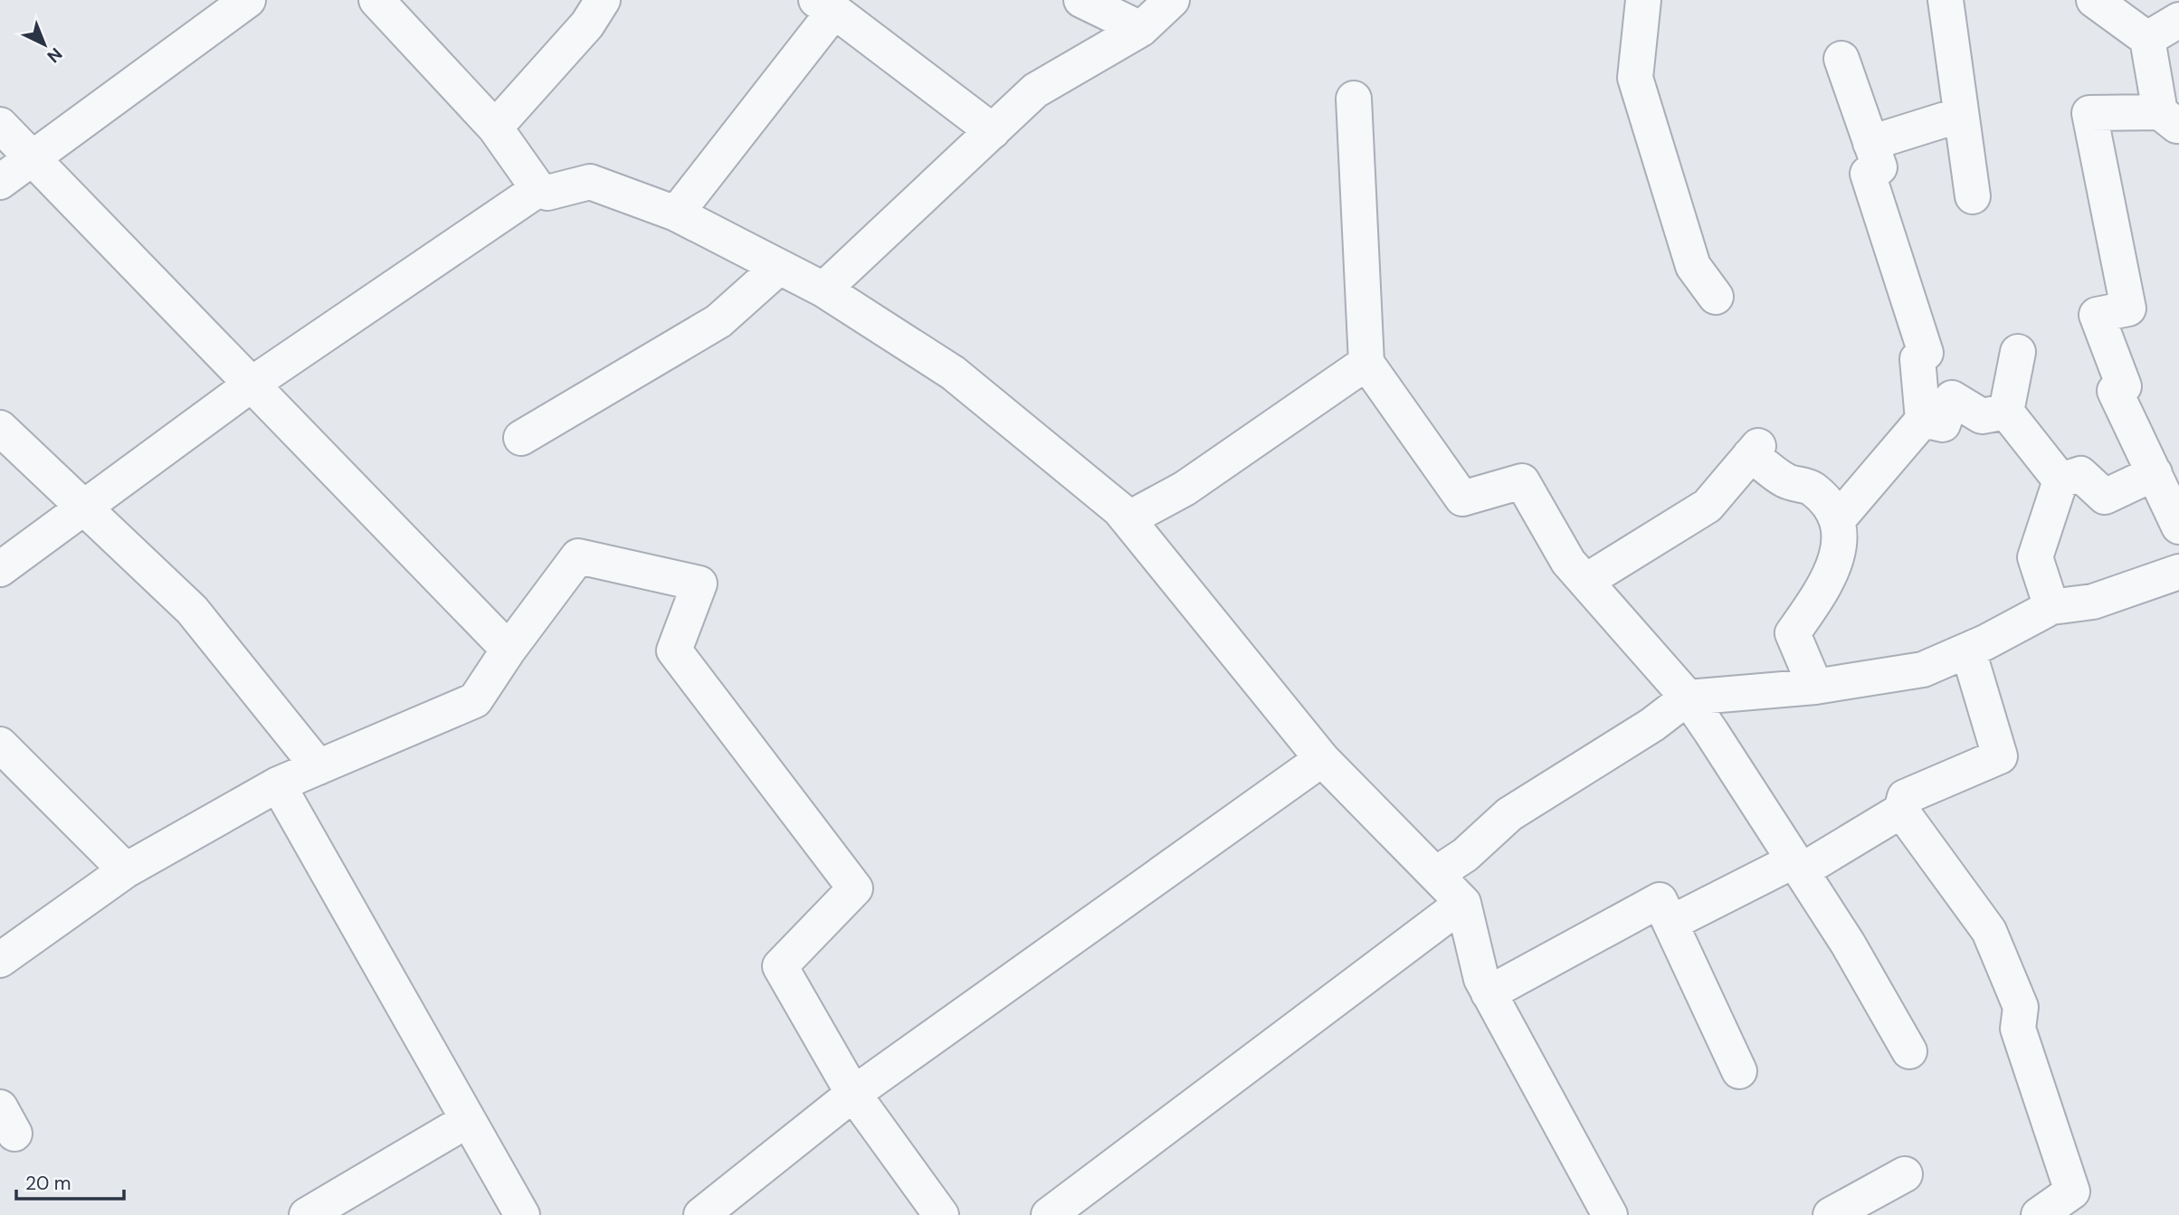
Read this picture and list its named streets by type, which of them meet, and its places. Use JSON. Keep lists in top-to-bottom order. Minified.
{"scale_bar":"20 m","north":"bottom right"}
